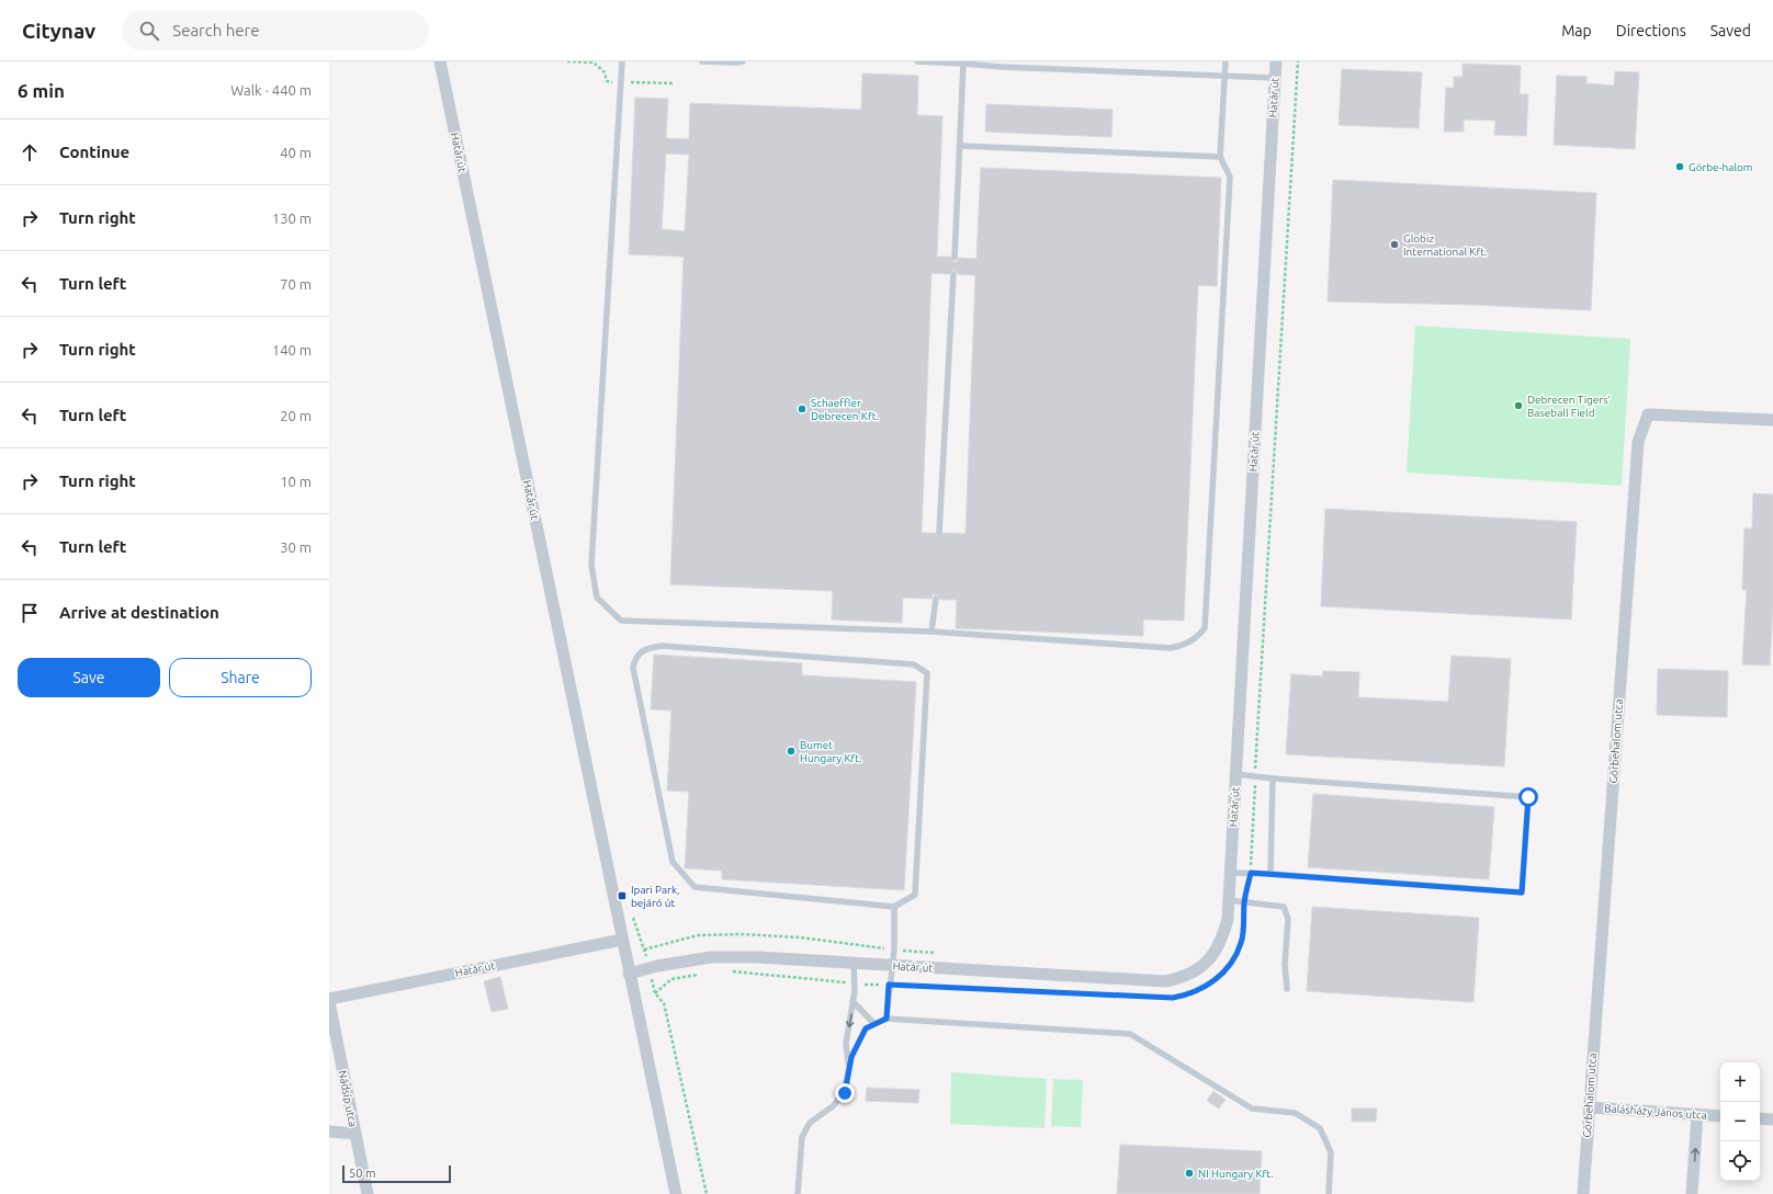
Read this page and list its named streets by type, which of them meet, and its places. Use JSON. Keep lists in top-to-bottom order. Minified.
{"streets":{"street":["Határ út","Görbehalom utca","Nádsíp utca","Balásházy János utca"]},"crossings":[["Görbehalom utca","Balásházy János utca"]],"places":{"other":["Görbe-halom","Globiz International Kft.","Debrecen Tigers' Baseball Field","Schaeffler Debrecen Kft.","Bumet Hungary Kft.","NI Hungary Kft."],"transit":["Ipari Park, bejáró út"]},"scale_bar":"50 m","page":{"header":"Citynav","search":"Search here","nav":["Map","Directions","Saved"],"heading":["6 min","Walk · 440 m"],"list":[["Continue","40 m"],["Turn right","130 m"],["Turn left","70 m"],["Turn right","140 m"],["Turn left","20 m"],["Turn right","10 m"],["Turn left","30 m"],"Arrive at destination"],"buttons":["Save","Share"],"map_buttons":["+","−"],"scale":"50 m"}}
